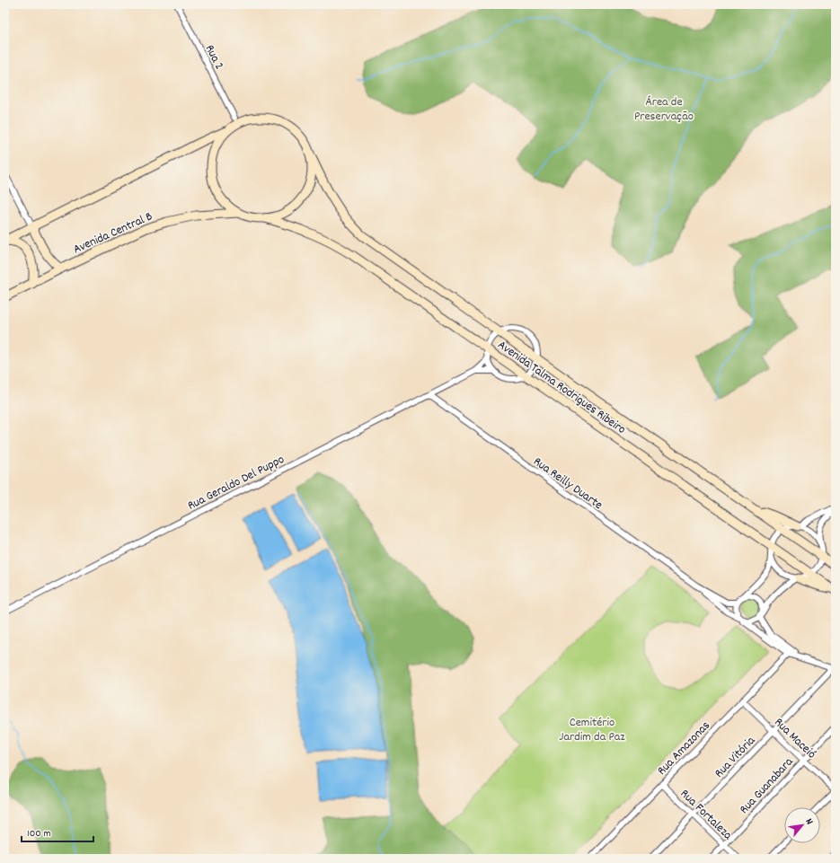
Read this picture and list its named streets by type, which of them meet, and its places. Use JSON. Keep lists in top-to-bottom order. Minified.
{"streets":{"main road":["Avenida Central B","Avenida Talma Rodrigues Ribeiro"],"street":["Rua 2","Rua Geraldo Del Puppo","Rua Reilly Duarte","Rua Maceió","Rua Amazonas","Rua Vitória","Rua Guanabara","Rua Fortaleza"]},"crossings":[["Avenida Central B","Avenida Talma Rodrigues Ribeiro"],["Rua Geraldo Del Puppo","Rua Reilly Duarte"],["Rua Reilly Duarte","Rua Amazonas"],["Rua Reilly Duarte","Rua Vitória"],["Rua Maceió","Rua Amazonas"],["Rua Maceió","Rua Vitória"],["Rua Maceió","Rua Guanabara"],["Rua Amazonas","Rua Fortaleza"],["Rua Vitória","Rua Fortaleza"],["Rua Guanabara","Rua Fortaleza"]],"parks":["Área de Preservação","Cemitério Jardim da Paz"],"scale_bar":"100 m","north":"top right"}
